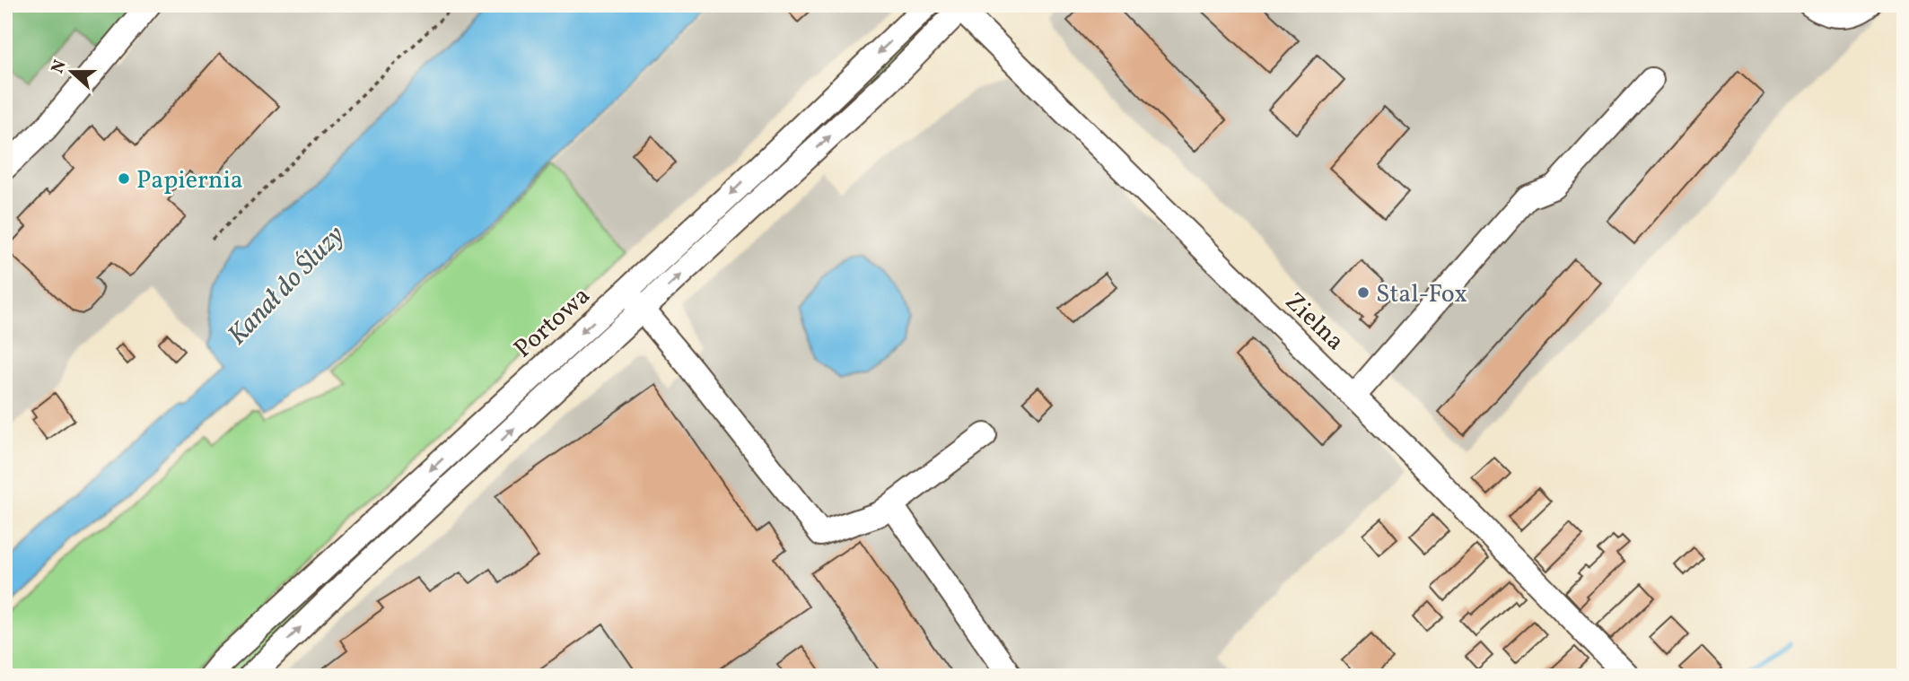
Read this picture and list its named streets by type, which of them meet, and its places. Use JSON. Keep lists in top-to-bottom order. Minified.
{"streets":{"street":["Zielna","Portowa"]},"water":["Kanał do Śluzy"],"places":["Papiernia","Stal-Fox"],"north":"left"}
